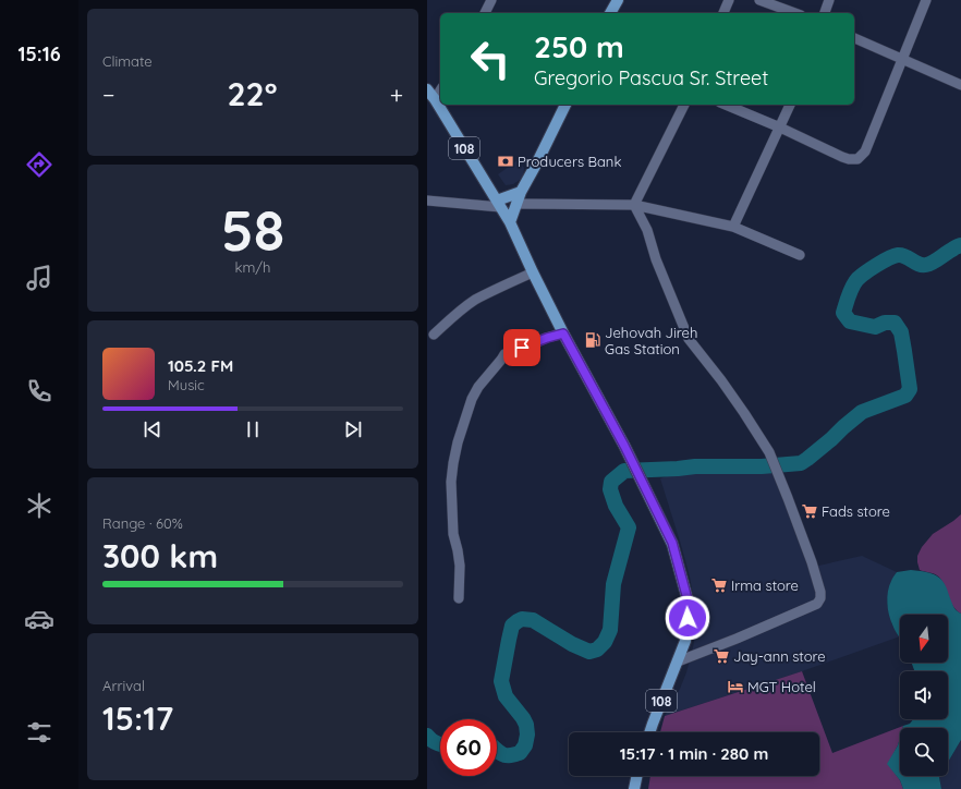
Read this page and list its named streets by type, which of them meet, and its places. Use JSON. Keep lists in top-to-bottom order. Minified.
{"streets":{"main road":["108"]},"places":{"bank":["Producers Bank"],"fuel station":["Jehovah Jireh Gas Station"],"supermarket":["Fads store","Irma store","Jay-ann store"],"hotel":["MGT Hotel"]},"north":"bottom","page":{"tabs":"15:16","tile":["Climate",["58","km/h"],["Range · 60%","300 km"],["Arrival","15:17"]],"turn":["250 m","Gregorio Pascua Sr. Street"],"heat":["−","22°","+"],"song":["105.2 FM","Music"],"limit":"60","trip":"15:17 · 1 min · 280 m"}}
